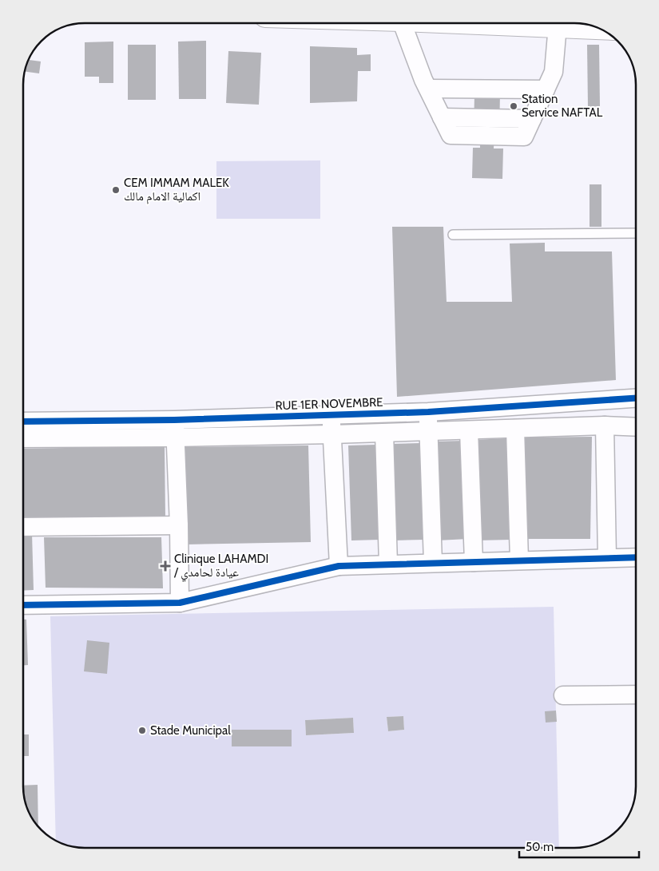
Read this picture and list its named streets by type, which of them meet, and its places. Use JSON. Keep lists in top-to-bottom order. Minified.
{"streets":{"street":["RUE 1ER NOVEMBRE"]},"places":{"other":["Station Service NAFTAL","CEM IMMAM MALEK اكمالية الامام مالك","Stade Municipal"],"health":["Clinique LAHAMDI / عيادة لحامدي"]},"scale_bar":"50 m"}
